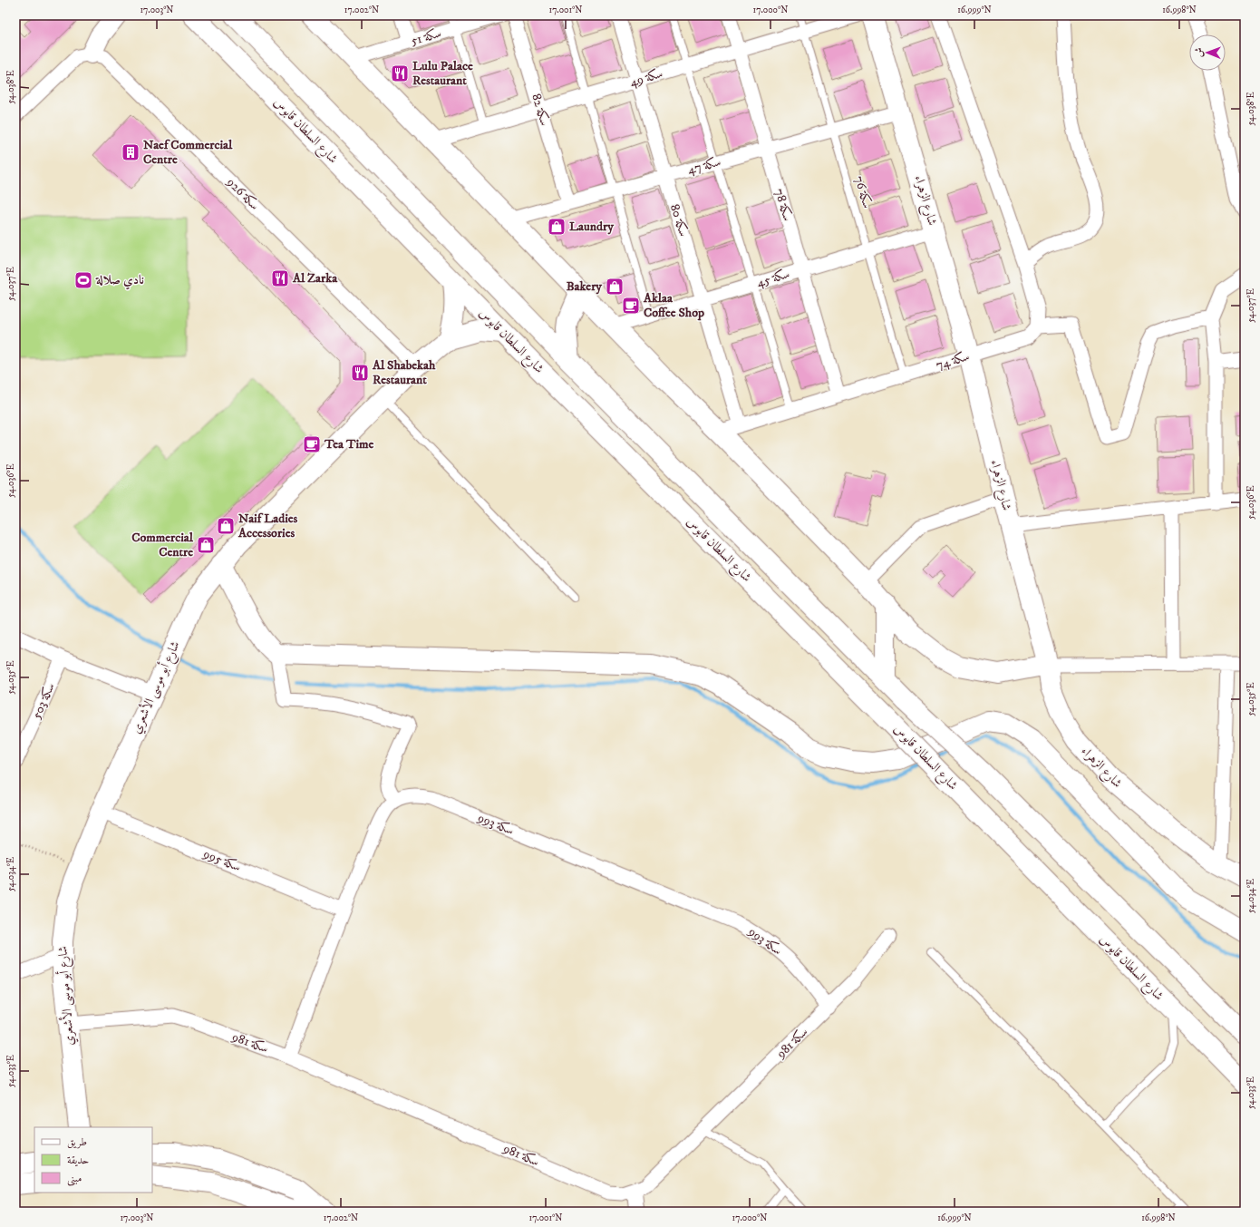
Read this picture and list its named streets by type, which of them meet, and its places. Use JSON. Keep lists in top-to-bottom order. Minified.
{"streets":{"main road":["شارع السلطان قابوس","شارع الزهراء","شارع أبو موسى الأشعري"],"street":["سكة 51","سكة 49","سكة 82","سكة 47","سكة 926","سكة 78","سكة 80","سكة 45","سكة 74","سكة 503","سكة 993","سكة 995","سكة 981"],"lane":["سكة 76"]},"crossings":[["سكة 49","سكة 82"],["سكة 49","سكة 76"],["سكة 49","سكة 78"],["سكة 49","سكة 80"],["سكة 82","سكة 47"],["شارع السلطان قابوس","شارع أبو موسى الأشعري"],["سكة 47","سكة 76"],["سكة 47","شارع الزهراء"],["سكة 47","سكة 78"],["سكة 47","سكة 80"],["سكة 76","سكة 45"],["سكة 76","سكة 74"],["سكة 926","شارع أبو موسى الأشعري"],["شارع الزهراء","سكة 45"],["شارع الزهراء","سكة 74"],["سكة 78","سكة 45"],["سكة 78","سكة 74"],["سكة 80","سكة 45"],["سكة 80","سكة 74"],["شارع أبو موسى الأشعري","سكة 995"],["شارع أبو موسى الأشعري","سكة 981"],["سكة 993","سكة 981"]],"places":{"restaurant":["Lulu Palace Restaurant","Al Zarka","Al Shabekah Restaurant"],"building":["Naef Commercial Centre"],"shop":["Laundry","Bakery","Naif Ladies Accessories","Commercial Centre"],"sports":["نادي صلالة"],"cafe":["Aklaa Coffee Shop","Tea Time"]},"legend":["طريق","حديقة","مبنى"],"north":"left","coordinates":["17.003°N","17.002°N","17.001°N","17.000°N","16.999°N","16.998°N","54.038°E","54.037°E","54.036°E","54.035°E","54.034°E","54.033°E"]}
